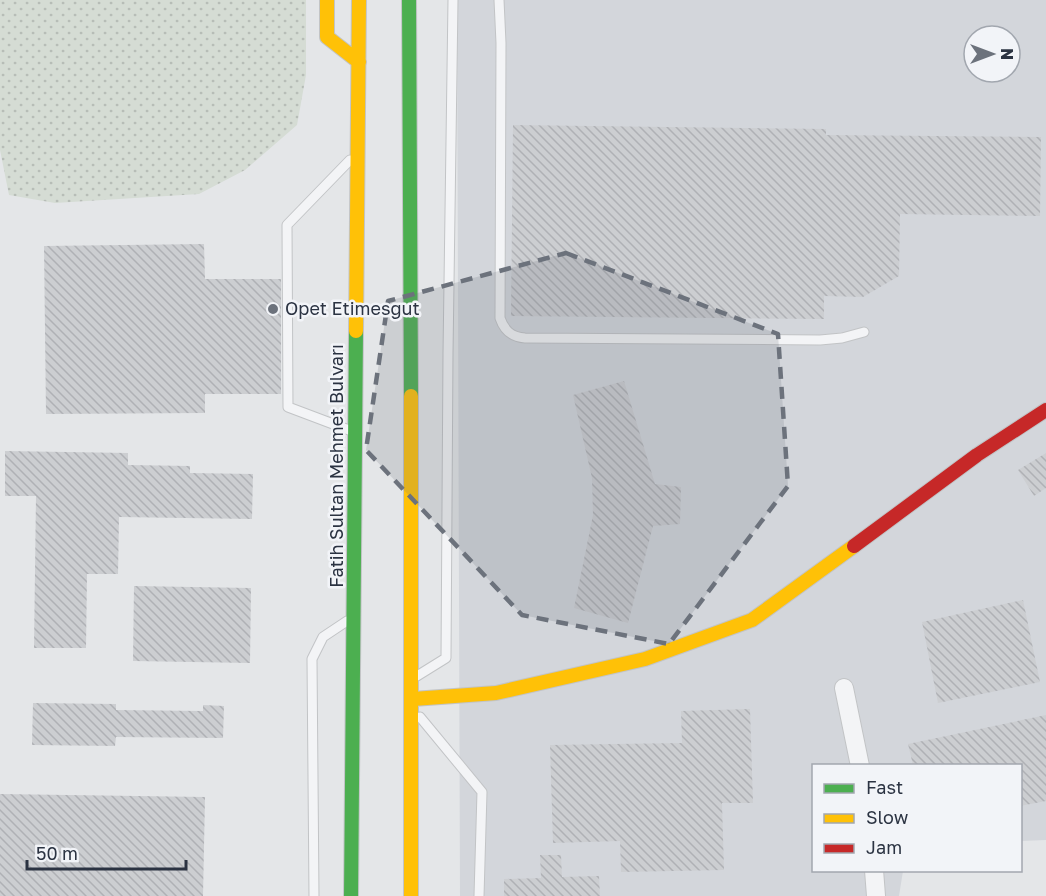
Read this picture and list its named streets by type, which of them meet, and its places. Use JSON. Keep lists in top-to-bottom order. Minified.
{"streets":{"main road":["Fatih Sultan Mehmet Bulvarı"]},"places":["Opet Etimesgut"],"legend":["Fast","Slow","Jam"],"scale_bar":"50 m","north":"right"}
